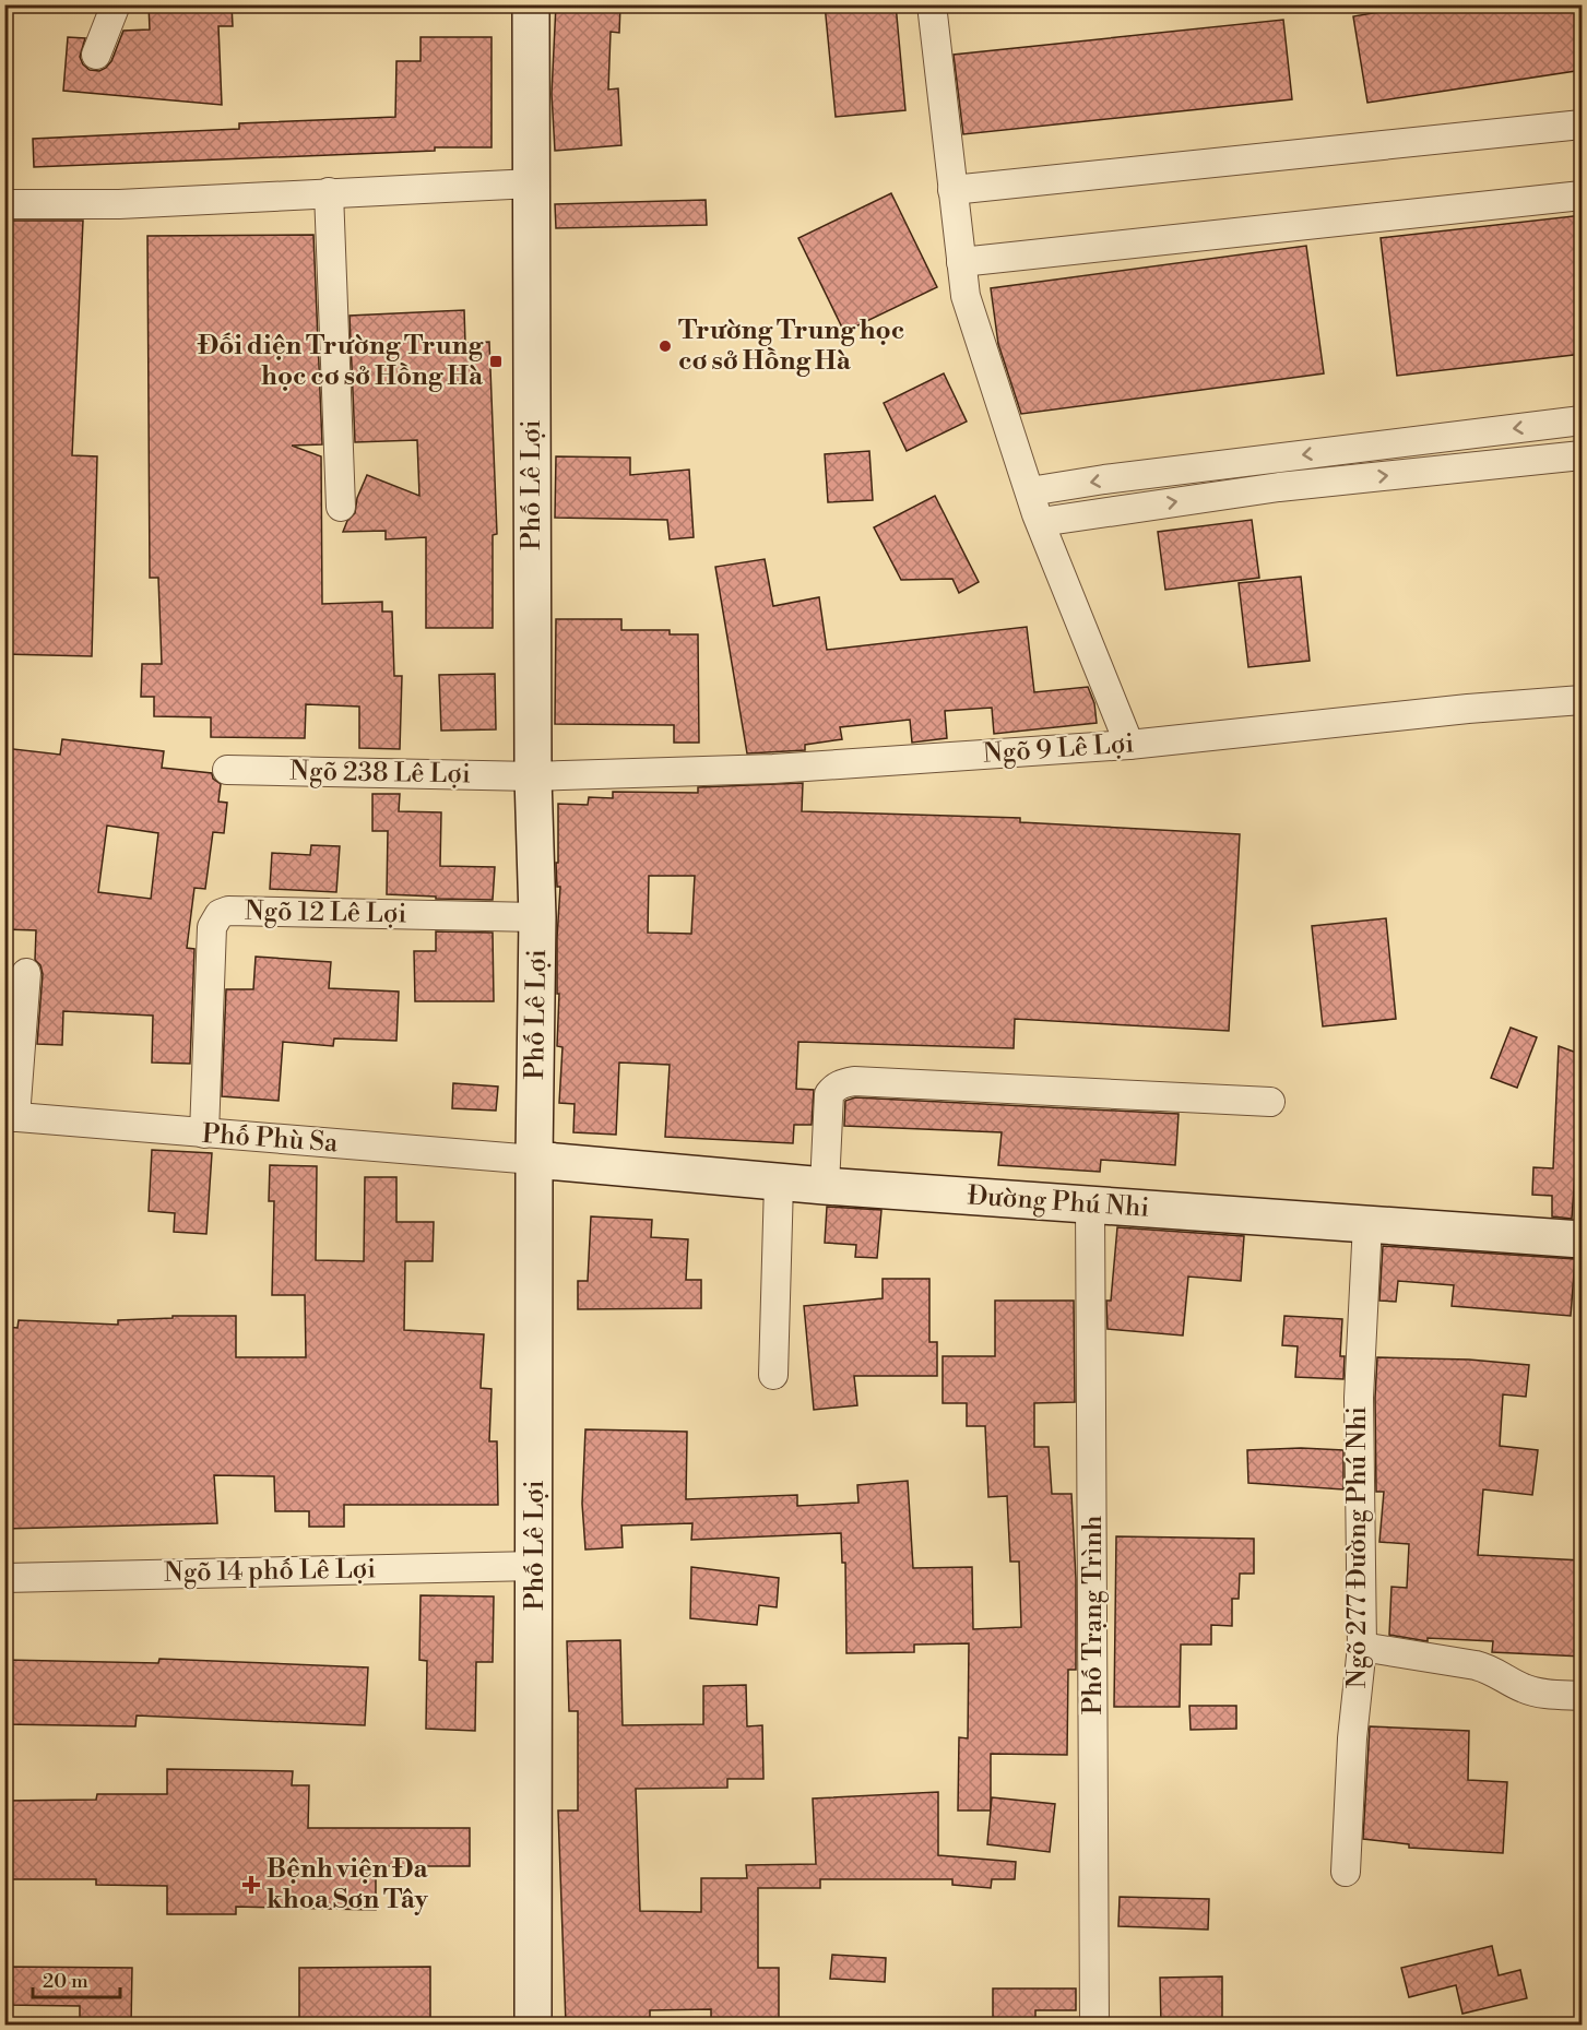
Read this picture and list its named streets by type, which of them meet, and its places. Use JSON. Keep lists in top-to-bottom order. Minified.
{"streets":{"main road":["Phố Lê Lợi","Đường Phú Nhi"],"street":["Ngõ 9 Lê Lợi","Ngõ 238 Lê Lợi","Ngõ 12 Lê Lợi","Phố Phù Sa","Ngõ 277 Đường Phú Nhi","Ngõ 14 phố Lê Lợi","Phố Trạng Trình"]},"crossings":[["Phố Lê Lợi","Ngõ 9 Lê Lợi"],["Phố Lê Lợi","Ngõ 238 Lê Lợi"],["Phố Lê Lợi","Ngõ 12 Lê Lợi"],["Phố Lê Lợi","Phố Phù Sa"],["Phố Lê Lợi","Đường Phú Nhi"],["Phố Lê Lợi","Ngõ 14 phố Lê Lợi"],["Ngõ 9 Lê Lợi","Ngõ 238 Lê Lợi"],["Ngõ 12 Lê Lợi","Phố Phù Sa"],["Phố Phù Sa","Đường Phú Nhi"],["Đường Phú Nhi","Ngõ 277 Đường Phú Nhi"],["Đường Phú Nhi","Phố Trạng Trình"]],"places":{"other":["Trường Trung học cơ sở Hồng Hà"],"transit":["Đối diện Trường Trung học cơ sở Hồng Hà"],"health":["Bệnh viện Đa khoa Sơn Tây"]},"scale_bar":"20 m"}
